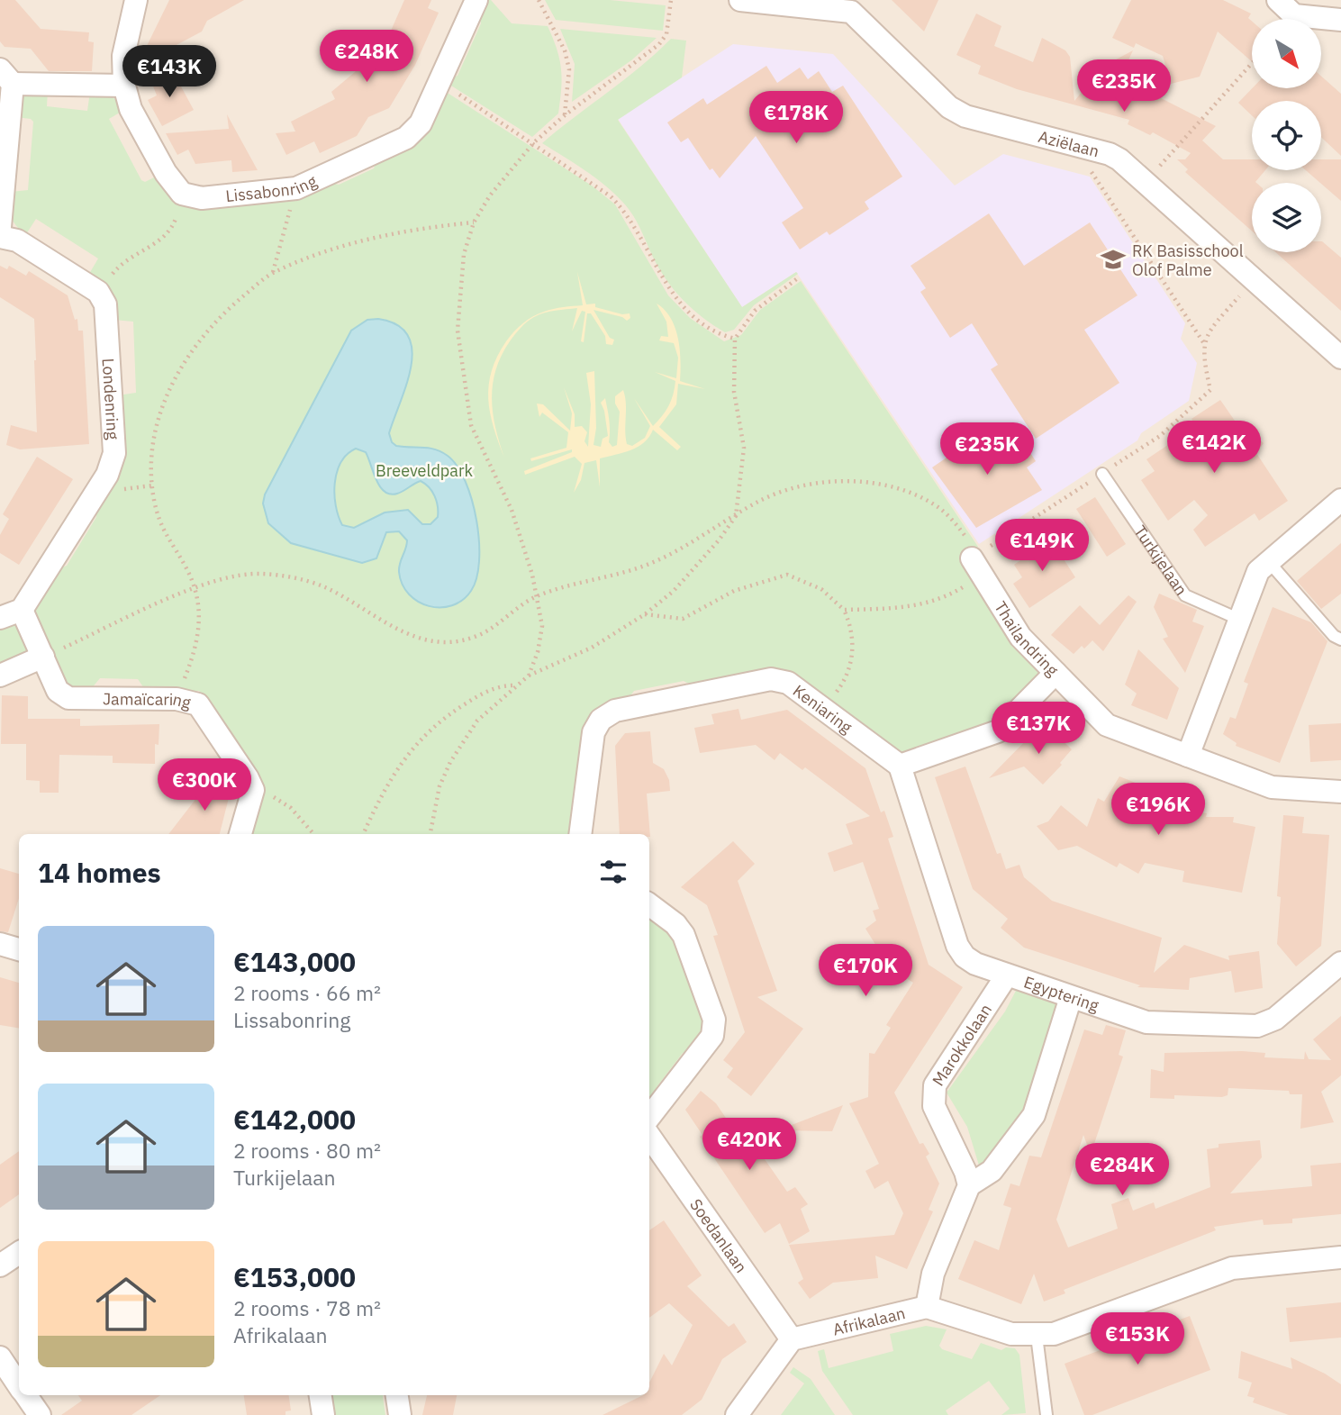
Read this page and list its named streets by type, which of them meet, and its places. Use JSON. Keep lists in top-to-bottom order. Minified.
{"streets":{"street":["Aziëlaan","Lissabonring","Londenring","Thailandring","Jamaïcaring","Keniaring","Egyptering","Marokkolaan","Soedanlaan","Afrikalaan"],"lane":["Turkijelaan"]},"crossings":[["Londenring","Jamaïcaring"],["Keniaring","Egyptering"],["Egyptering","Marokkolaan"],["Soedanlaan","Afrikalaan"]],"parks":["Breeveldpark"],"places":{"school or university":["RK Basisschool Olof Palme"]},"north":"bottom right","page":{"price":["€248K","€143K","€235K","€178K","€142K","€235K","€149K","€137K","€300K","€196K","€170K","€420K","€284K","€153K"],"heading":"14 homes","list":[{"name":"€143,000","note":"2 rooms · 66 m² · Lissabonring"},{"name":"€142,000","note":"2 rooms · 80 m² · Turkijelaan"},{"name":"€153,000","note":"2 rooms · 78 m² · Afrikalaan"}]}}
